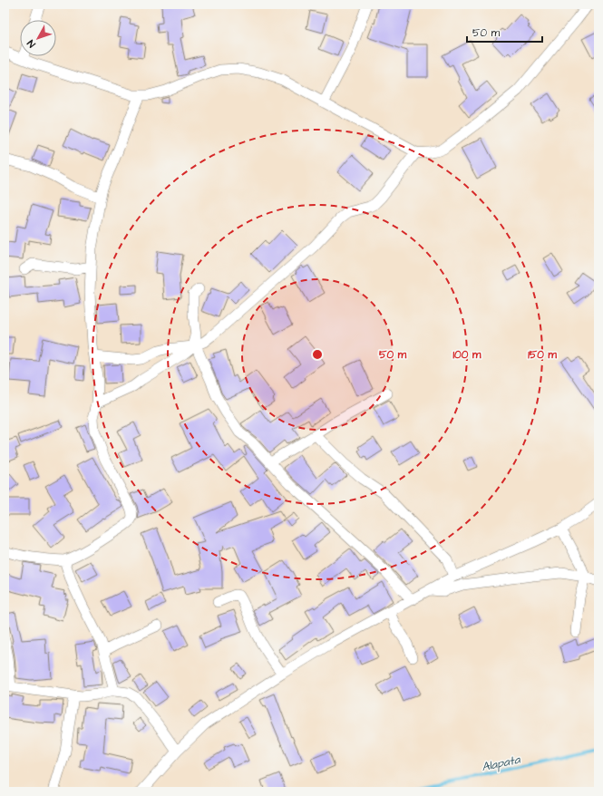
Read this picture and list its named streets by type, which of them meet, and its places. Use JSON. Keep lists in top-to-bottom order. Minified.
{"water":["Alapata"],"scale_bar":"50 m","north":"bottom left","rings":["50 m","100 m","150 m"]}
